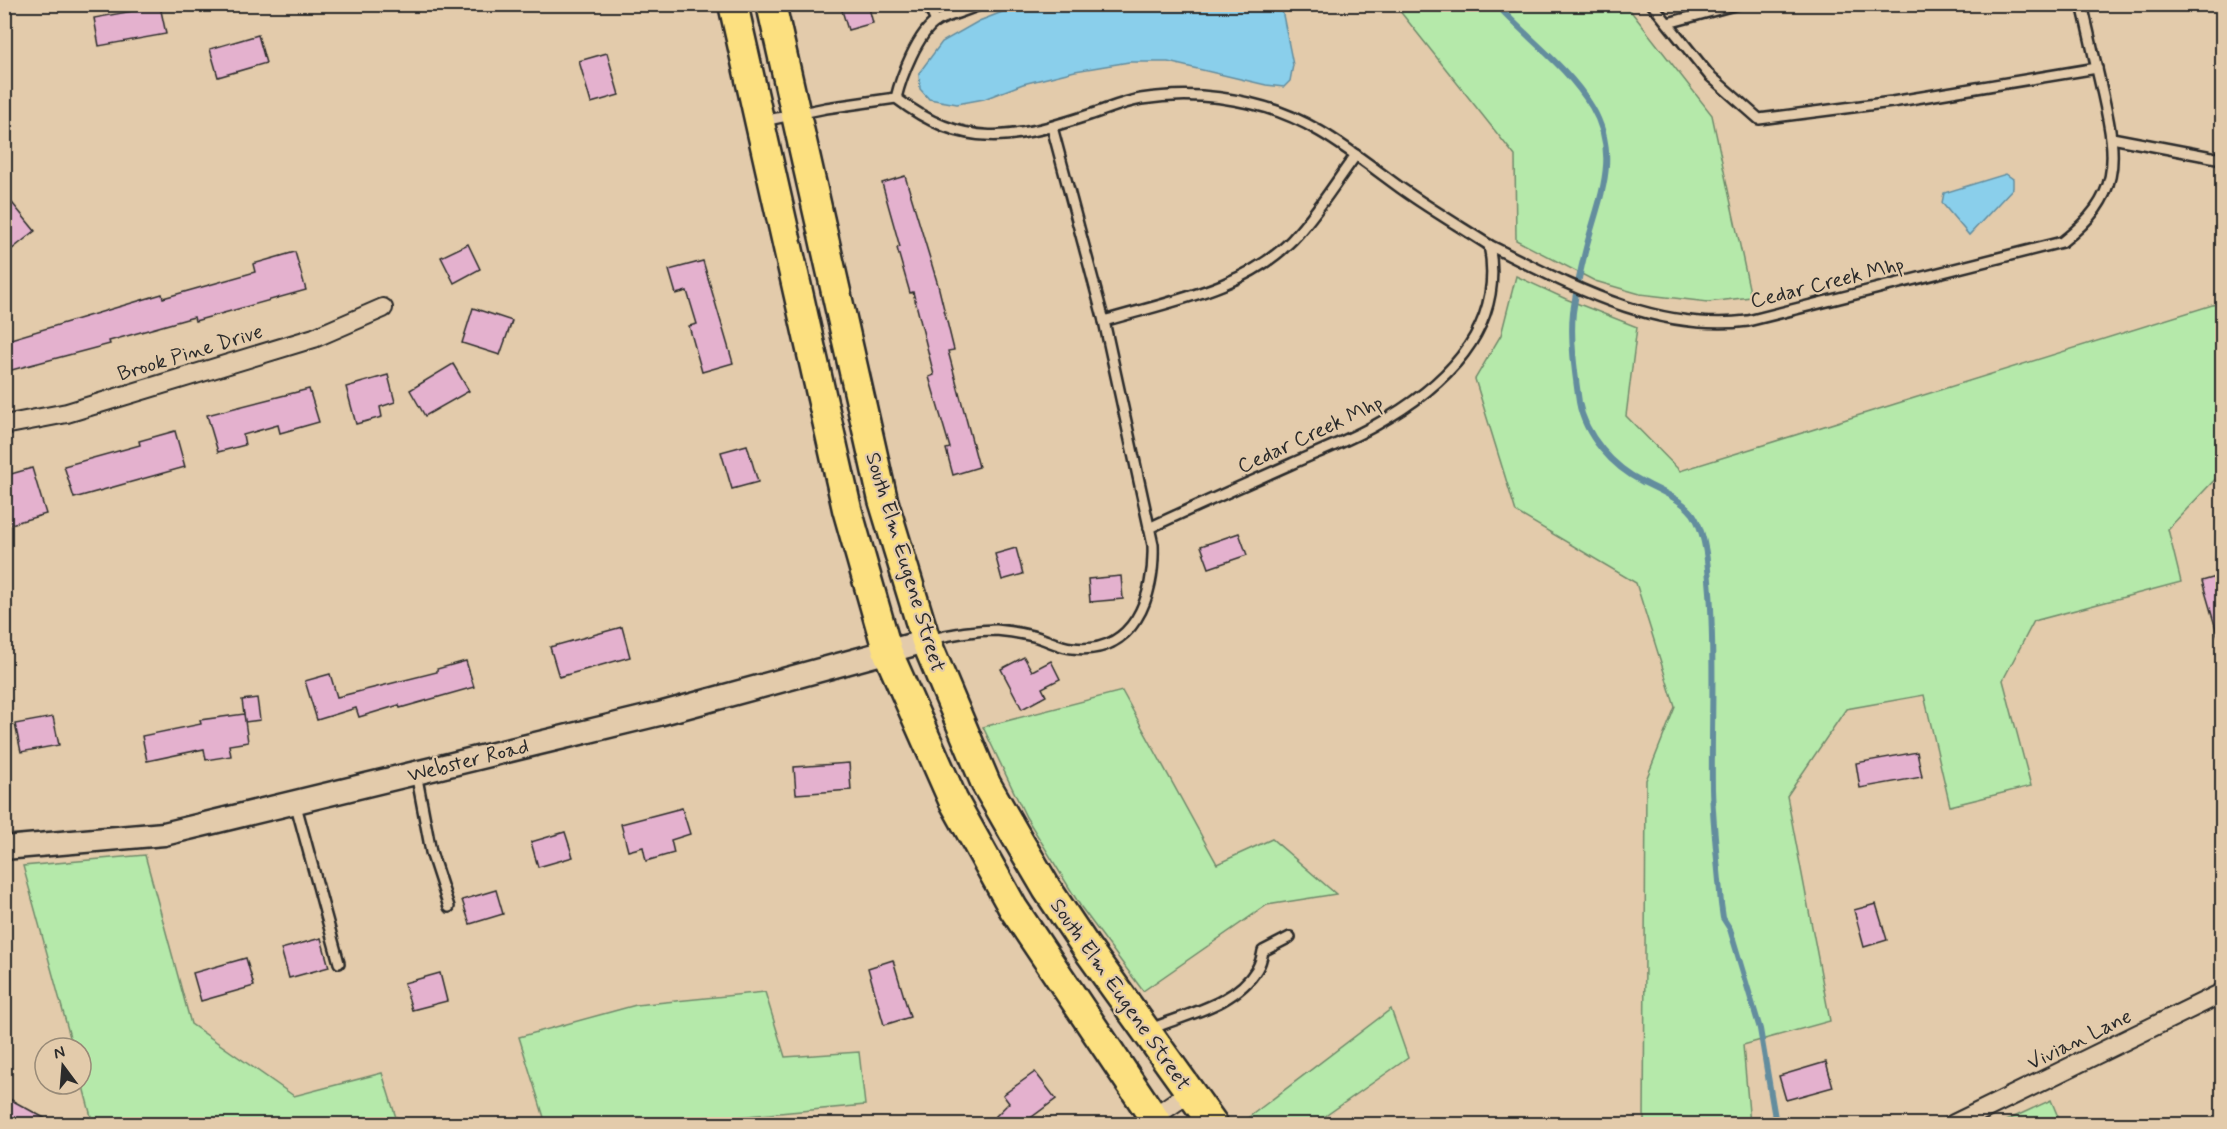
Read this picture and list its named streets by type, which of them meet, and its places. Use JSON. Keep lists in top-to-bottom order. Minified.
{"streets":{"main road":["South Elm Eugene Street"],"street":["Brook Pine Drive","Webster Road","Vivian Lane"],"lane":["Cedar Creek Mhp"]},"crossings":[["South Elm Eugene Street","Webster Road"]],"north":"top"}
